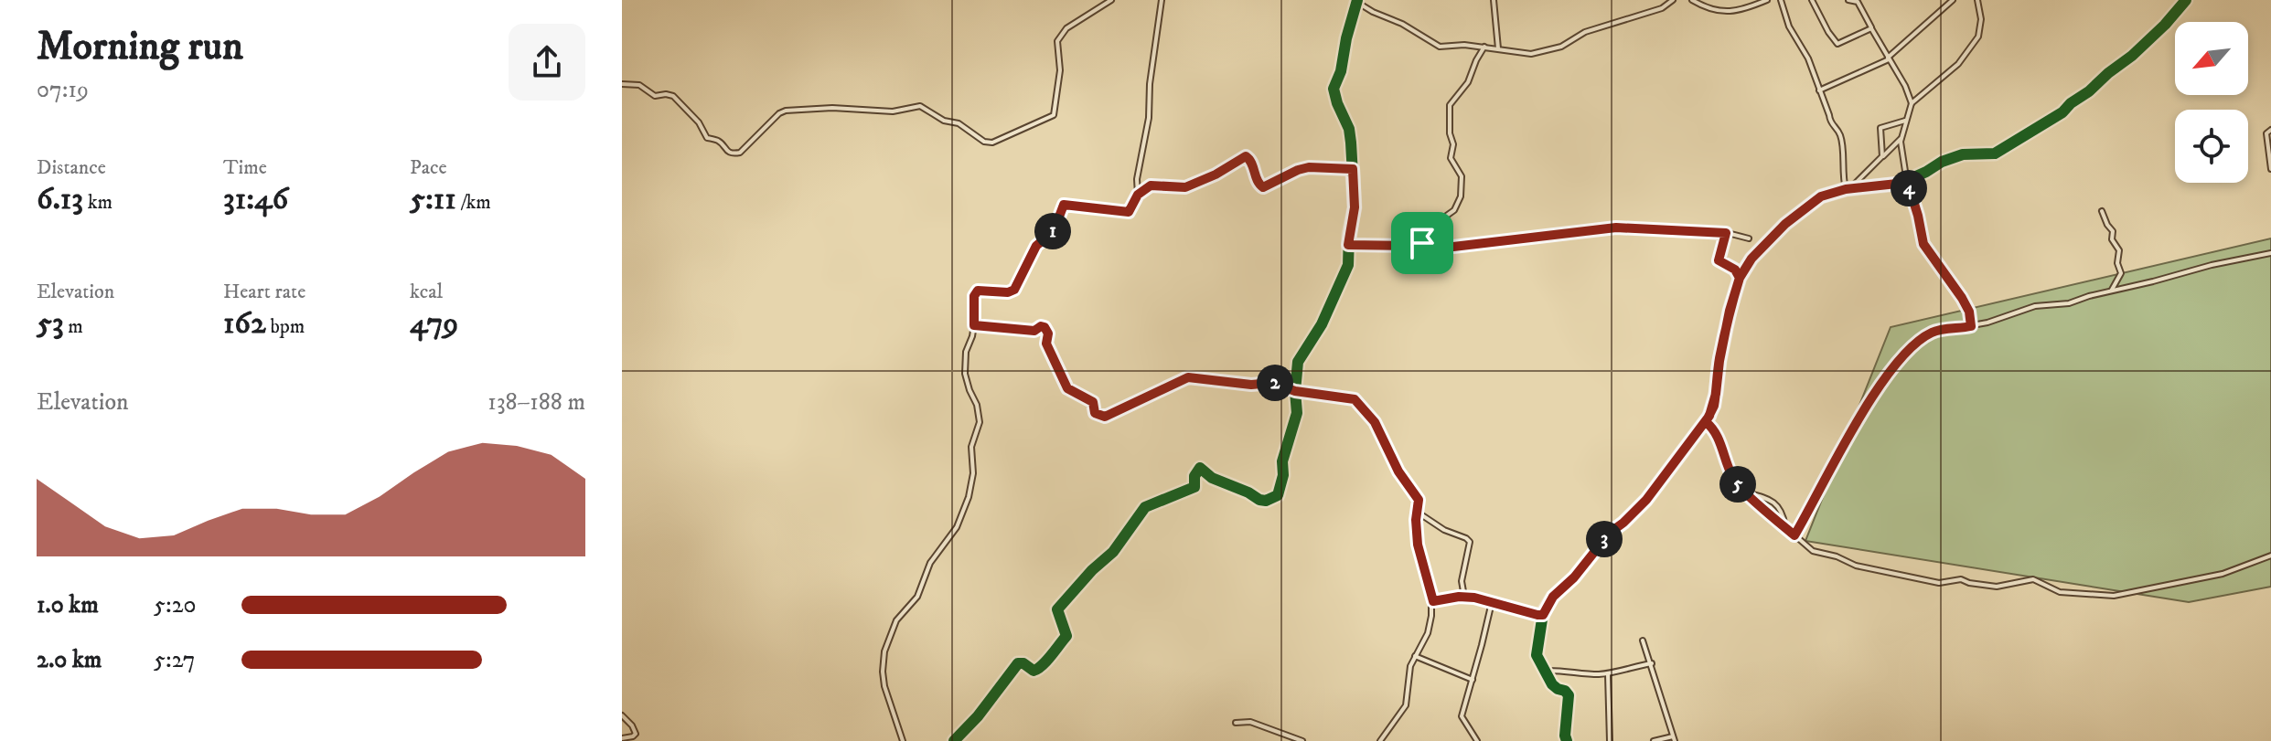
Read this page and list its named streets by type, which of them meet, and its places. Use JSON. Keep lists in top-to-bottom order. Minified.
{"north":"bottom left","page":{"heading":["Morning run","07:19"],"stats":[["Distance","6.13 km"],["Time","31:46"],["Pace","5:11 /km"],["Elevation","53 m"],["Heart rate","162 bpm"],["kcal","479"]],"pins":["4","1","2","5","3"],"chart":["Elevation","138–188 m"],"list":[{"name":"1.0 km","note":"5:20"},{"name":"2.0 km","note":"5:27"}]}}
